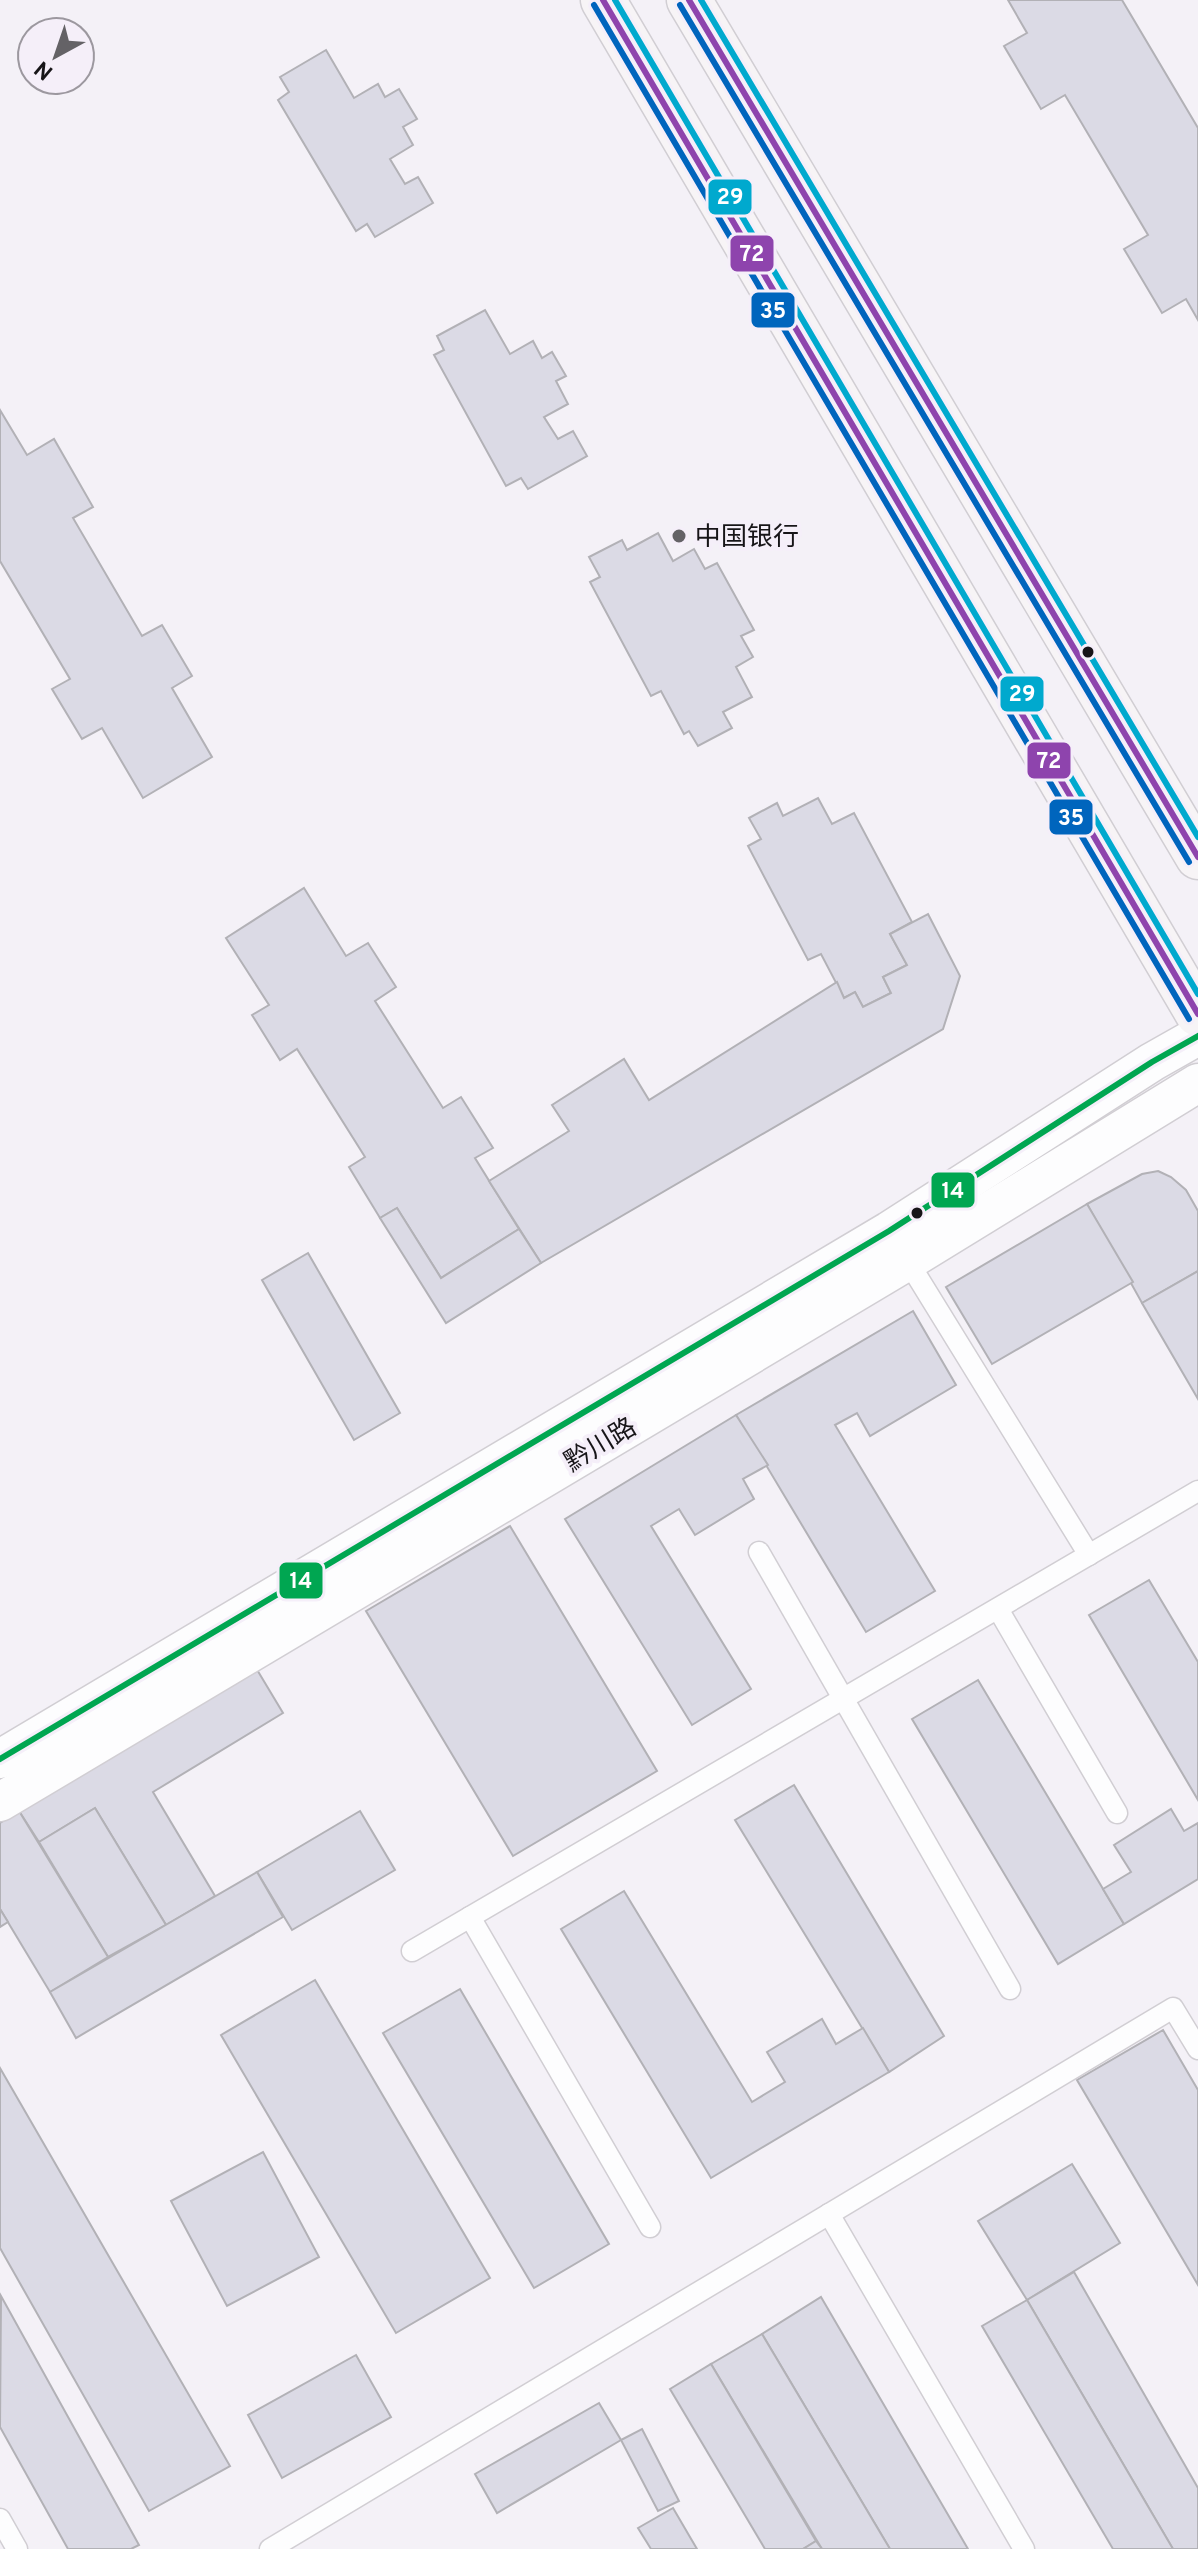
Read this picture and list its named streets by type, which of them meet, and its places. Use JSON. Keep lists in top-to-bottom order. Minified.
{"streets":{"street":["黔川路"]},"places":["中国银行"],"lines":["transit line 72","transit line 29","transit line 35","transit line 14"],"north":"bottom left"}
